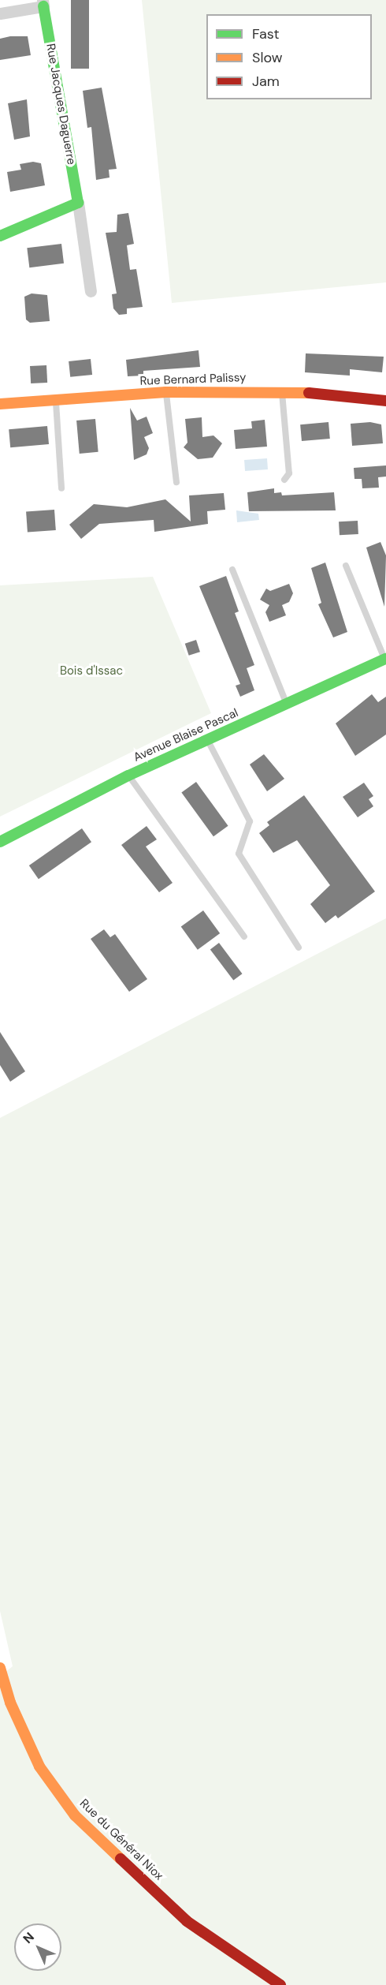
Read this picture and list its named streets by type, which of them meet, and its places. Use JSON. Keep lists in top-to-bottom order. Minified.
{"streets":{"street":["Rue Jacques Daguerre","Rue Bernard Palissy","Avenue Blaise Pascal","Rue du Général Niox"]},"parks":["Bois d'Issac"],"legend":["Fast","Slow","Jam"],"north":"top left"}
